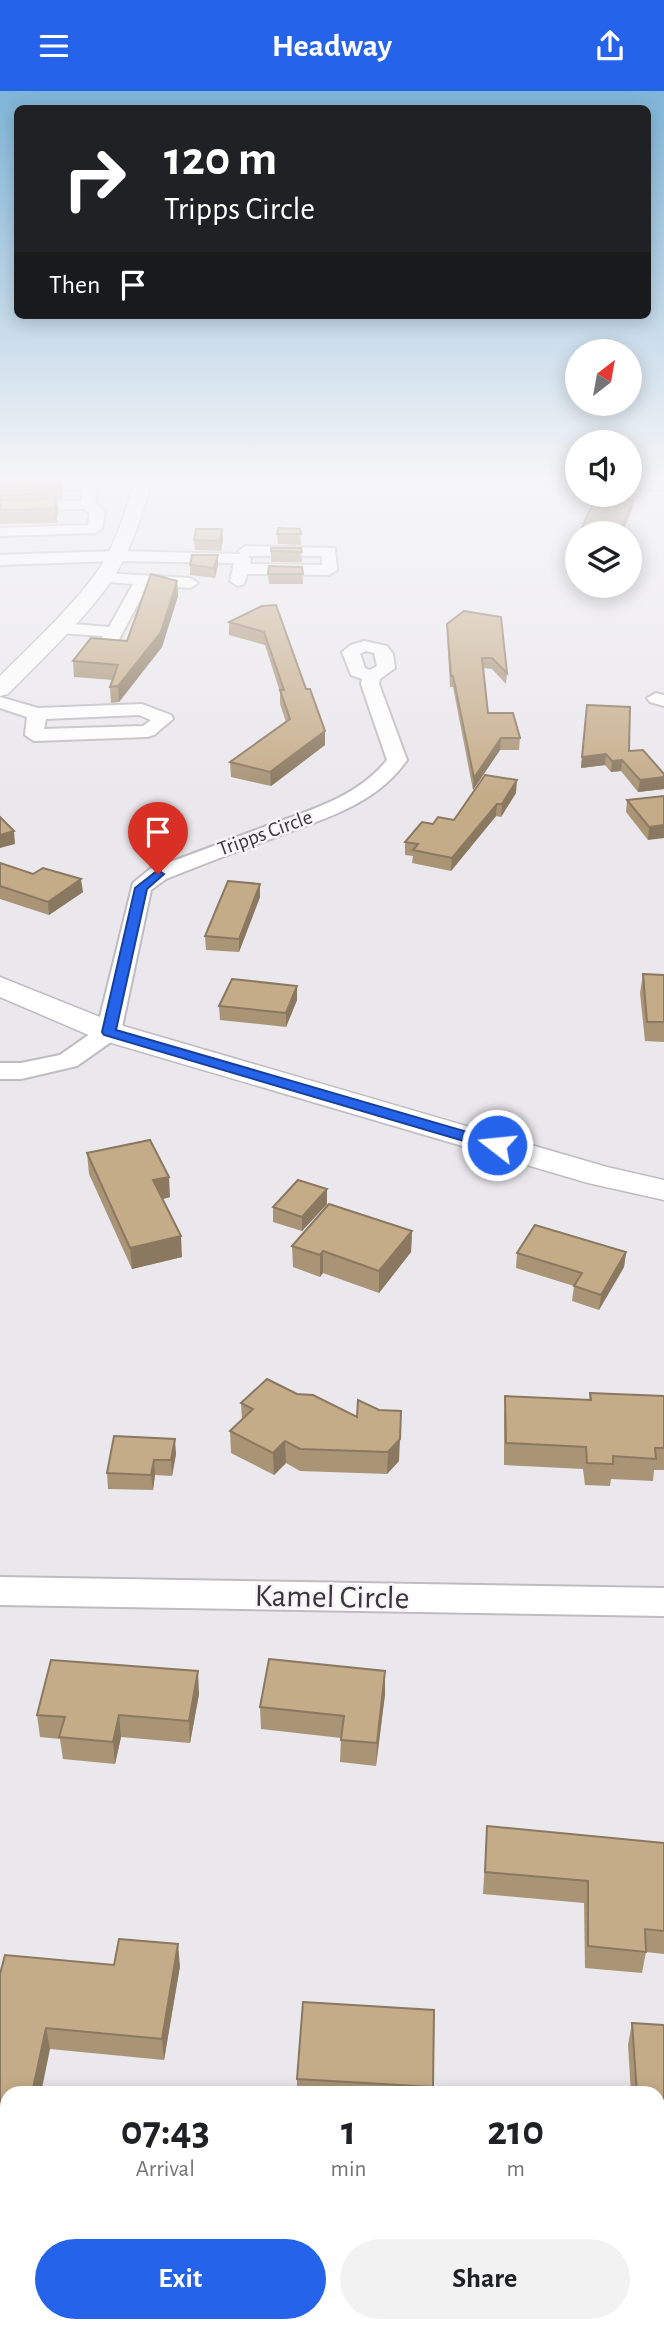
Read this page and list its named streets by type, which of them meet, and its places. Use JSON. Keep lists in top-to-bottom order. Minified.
{"streets":{"street":["Tripps Circle","Kamel Circle"]},"north":"top right","page":{"header":"Headway","turn":["120 m","Tripps Circle"],"then":"Then","eta":["07:43","Arrival","1","min","210","m"],"buttons":["Exit","Share"]}}
